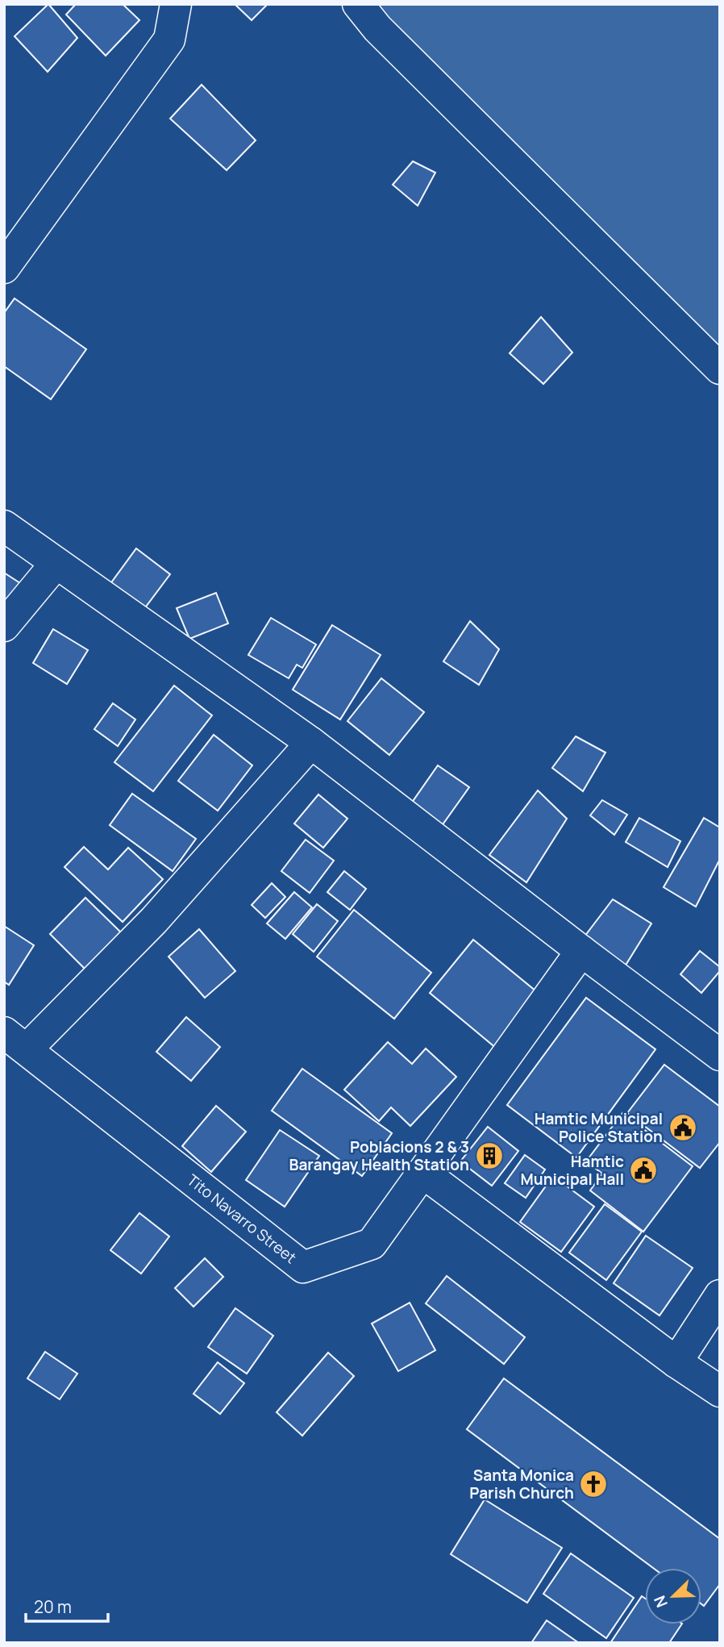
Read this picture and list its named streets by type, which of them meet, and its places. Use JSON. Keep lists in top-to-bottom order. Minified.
{"streets":{"street":["Tito Navarro Street"]},"places":{"public building":["Hamtic Municipal Police Station","Hamtic Municipal Hall"],"building":["Poblacions 2 & 3 Barangay Health Station"],"church":["Santa Monica Parish Church"]},"scale_bar":"20 m","north":"bottom left"}
